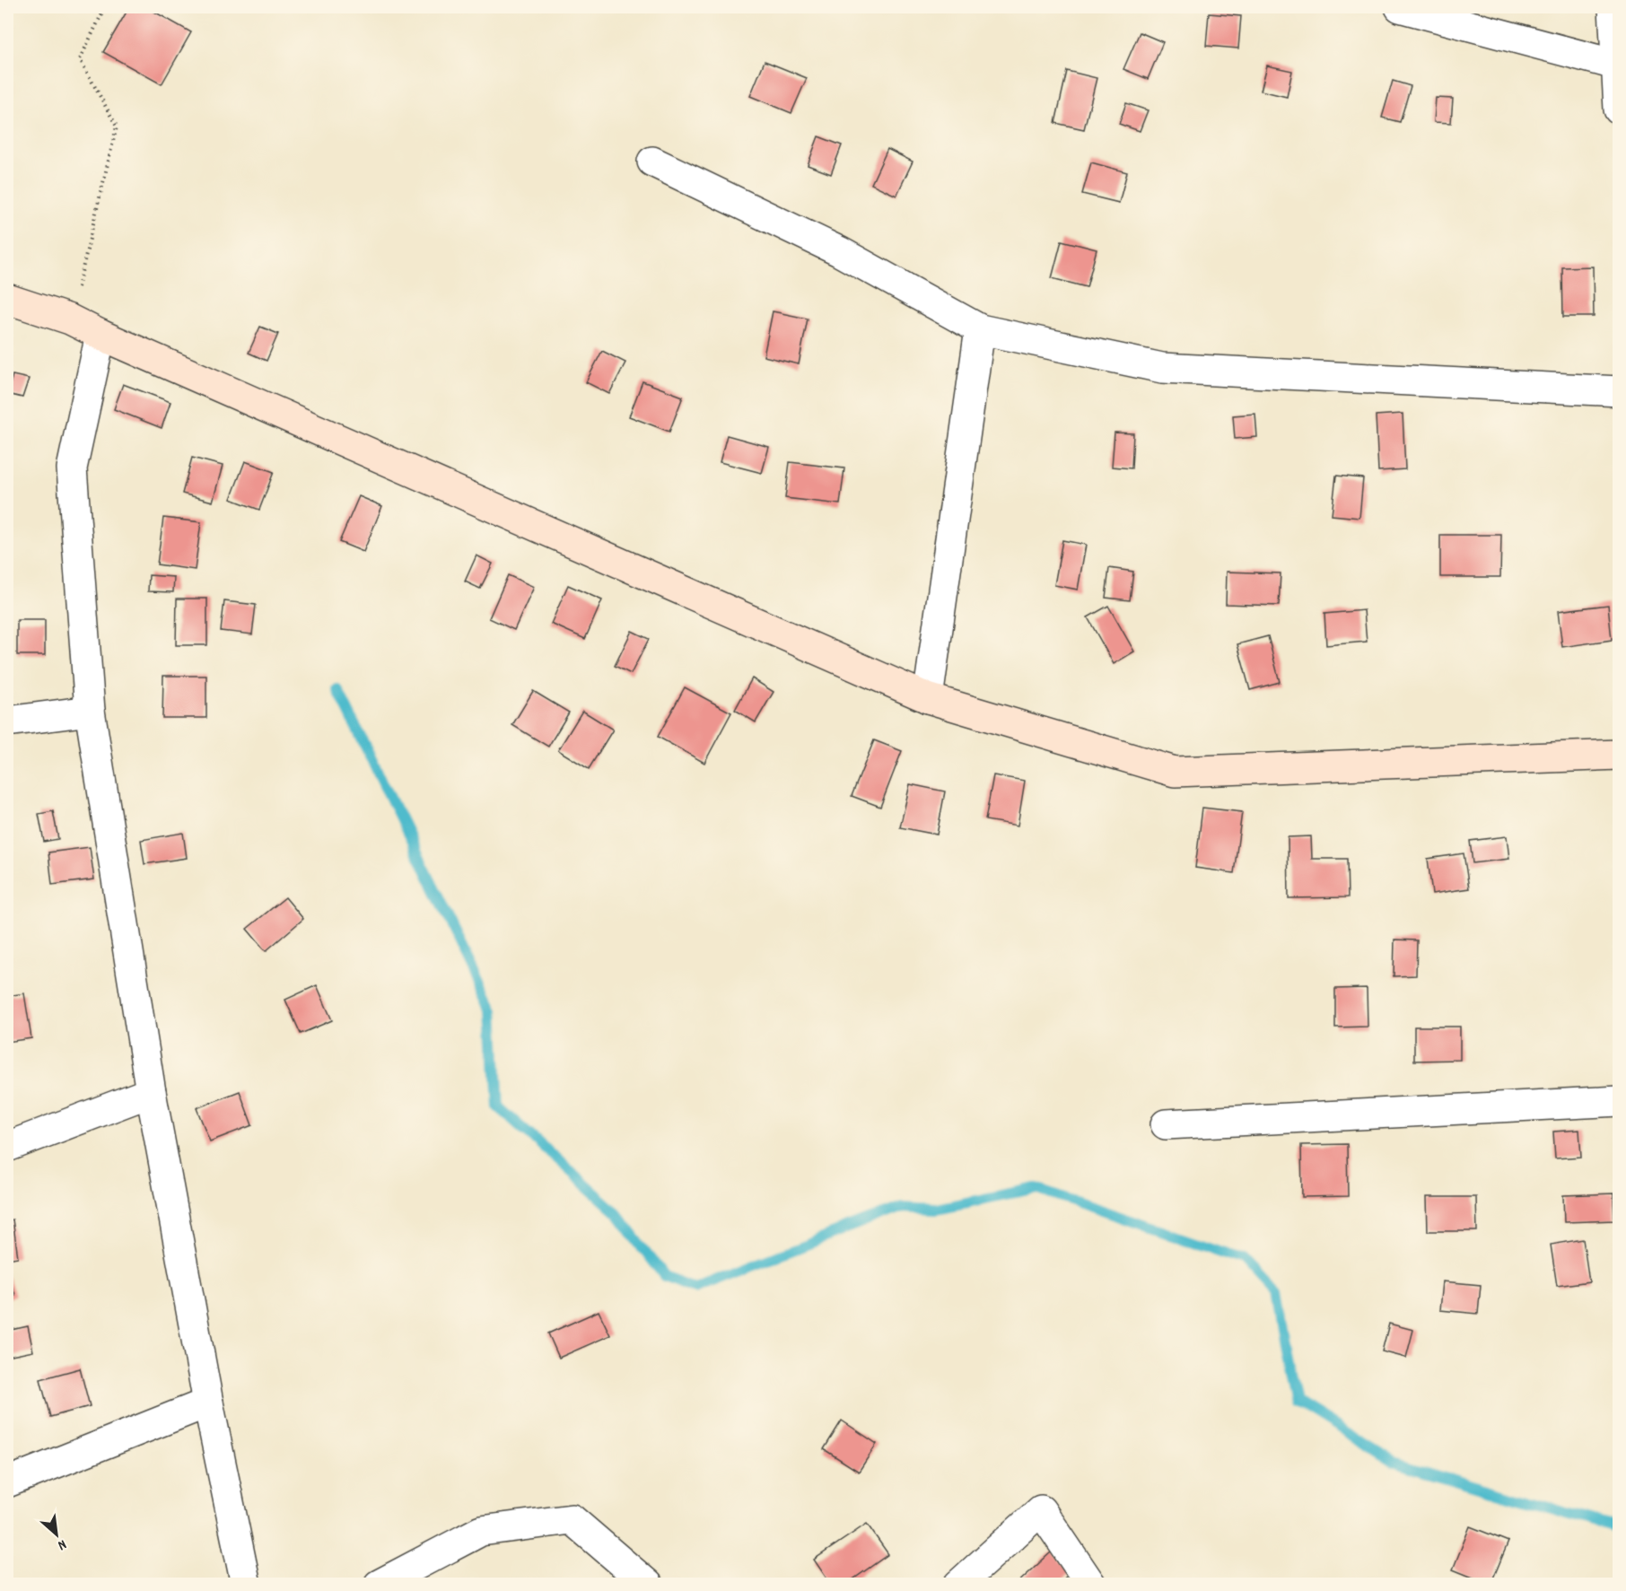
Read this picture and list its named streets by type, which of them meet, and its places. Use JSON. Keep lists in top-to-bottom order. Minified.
{"north":"bottom right"}
